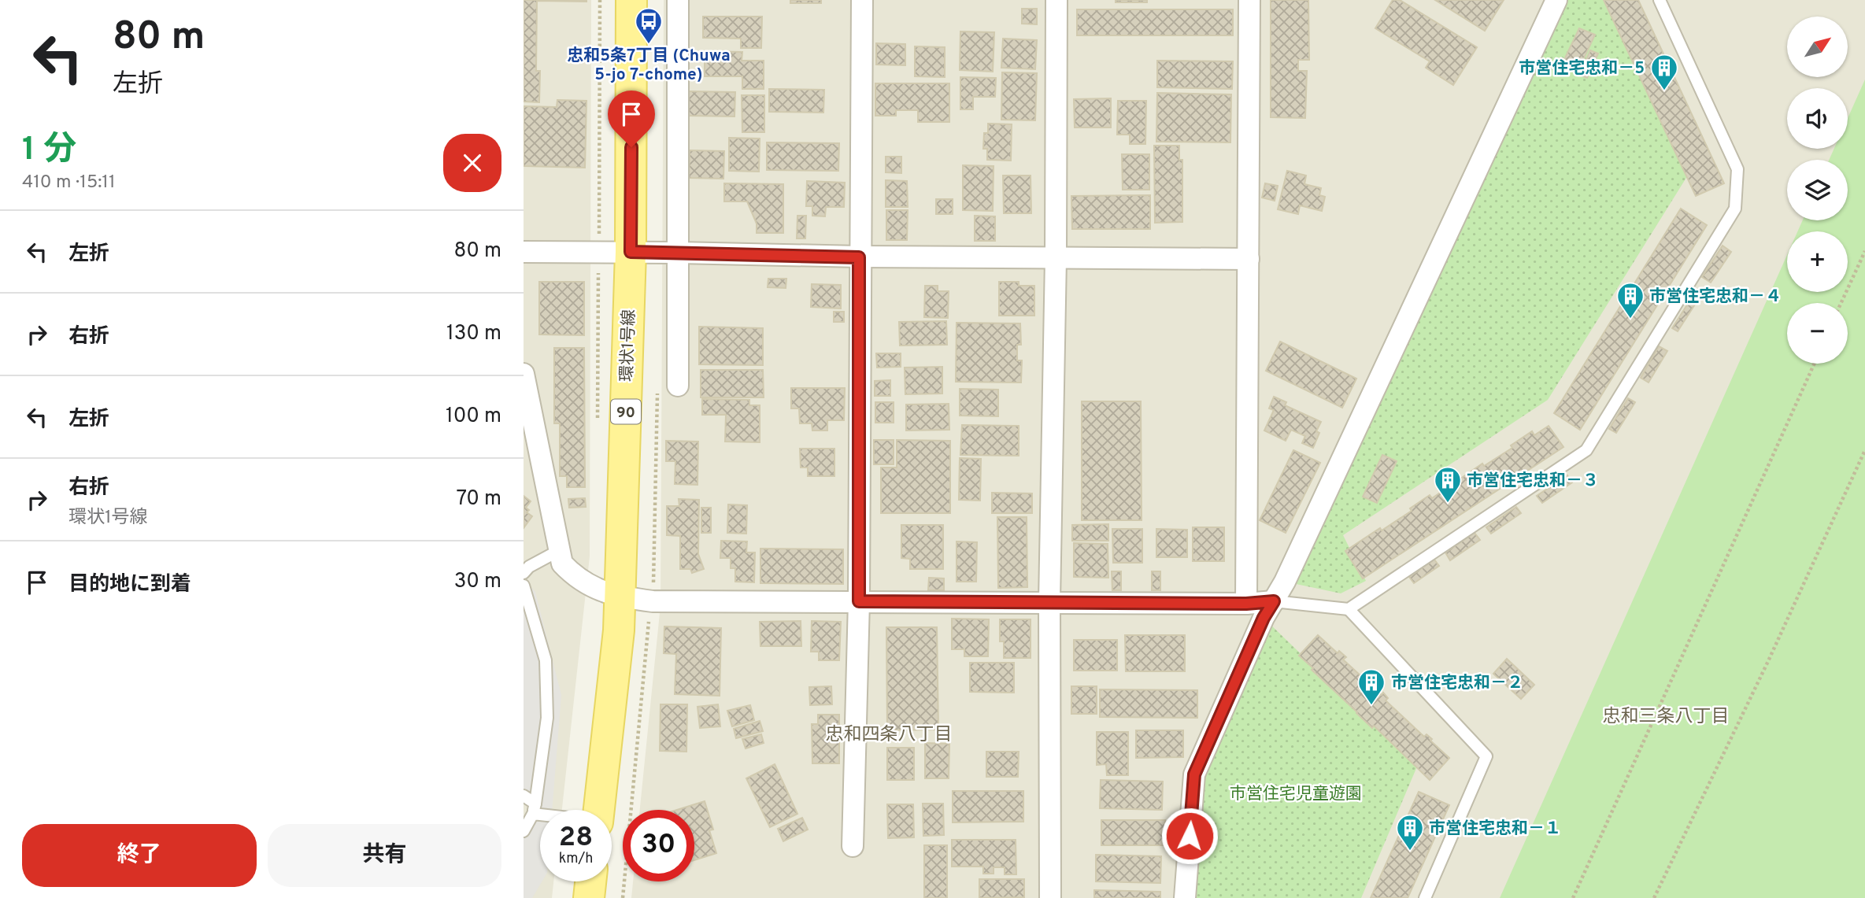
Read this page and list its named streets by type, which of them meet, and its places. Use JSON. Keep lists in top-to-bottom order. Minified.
{"streets":{"main road":["環状1号線","90"]},"districts":["忠和三条八丁目","忠和四条八丁目"],"parks":["市営住宅児童遊園"],"places":{"bus stop":["忠和5条7丁目 (Chuwa 5-jo 7-chome)"],"building":["市営住宅忠和－5","市営住宅忠和－４","市営住宅忠和－３","市営住宅忠和－２","市営住宅忠和－１"]},"north":"top right","page":{"turn":["80 m","左折"],"map_buttons":["+","−"],"heading":["1 分","410 m · 15:11"],"list":[{"name":"左折","value":"80 m"},{"name":"右折","value":"130 m"},{"name":"左折","value":"100 m"},{"name":"右折","note":"環状1号線","value":"70 m"},{"name":"目的地に到着","value":"30 m"}],"speed":"28 km/h","limit":"30","buttons":["終了","共有"]}}
